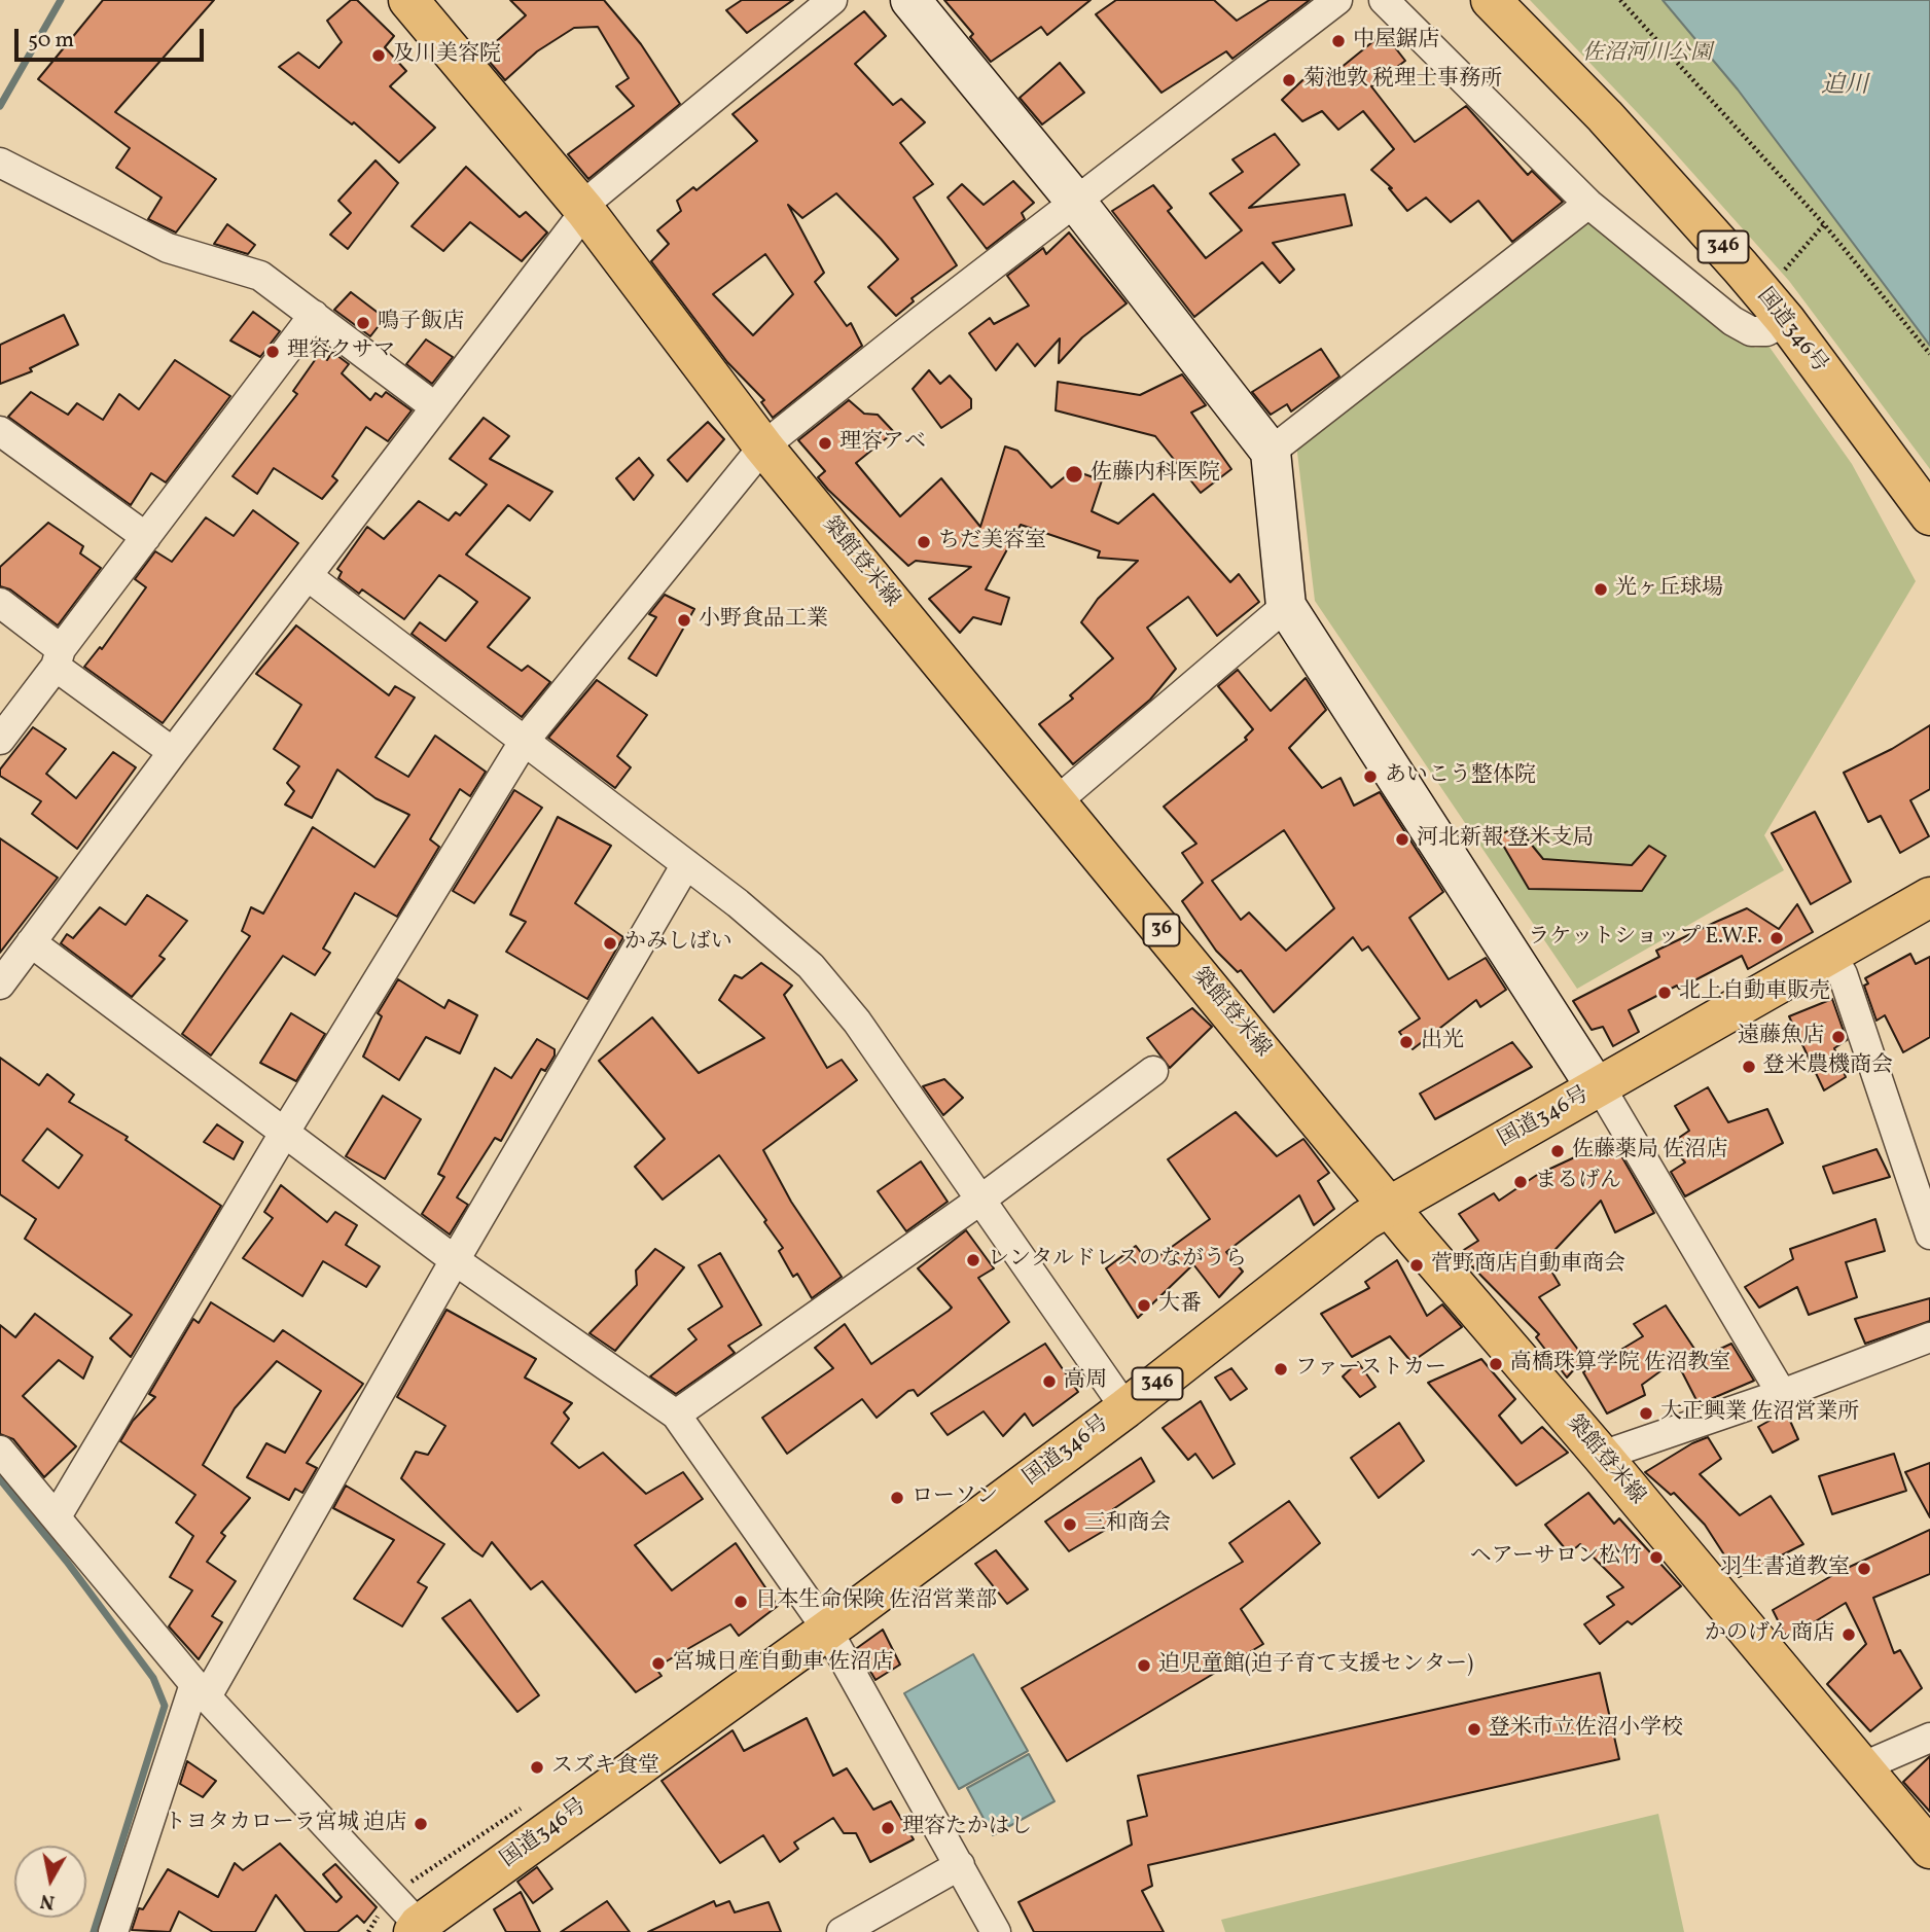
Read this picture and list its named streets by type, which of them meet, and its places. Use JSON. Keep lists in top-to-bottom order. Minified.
{"streets":{"main road":["346","国道346号","築館登米線","36"]},"crossings":[["国道346号","築館登米線"]],"water":["迫川"],"parks":["佐沼河川公園"],"places":["中屋鋸店","及川美容院","菊池敦 税理士事務所","鳴子飯店","理容クサマ","理容アベ","佐藤内科医院","ちだ美容室","光ヶ丘球場","小野食品工業","あいこう整体院","河北新報 登米支局","ラケットショップ E.W.F.","かみしばい","北上自動車販売","遠藤魚店","出光","登米農機商会","佐藤薬局 佐沼店","まるげん","レンタルドレスのながうら","菅野商店自動車商会","大番","高橋珠算学院 佐沼教室","ファーストカー","高周","大正興業 佐沼営業所","ローソン","三和商会","ヘアーサロン松竹","羽生書道教室","日本生命保険 佐沼営業部","かのげん商店","宮城日産自動車 佐沼店","迫児童館(迫子育て支援センター)","登米市立佐沼小学校","スズキ食堂","トヨタカローラ宮城 迫店","理容たかはし"],"scale_bar":"50 m","north":"bottom"}
